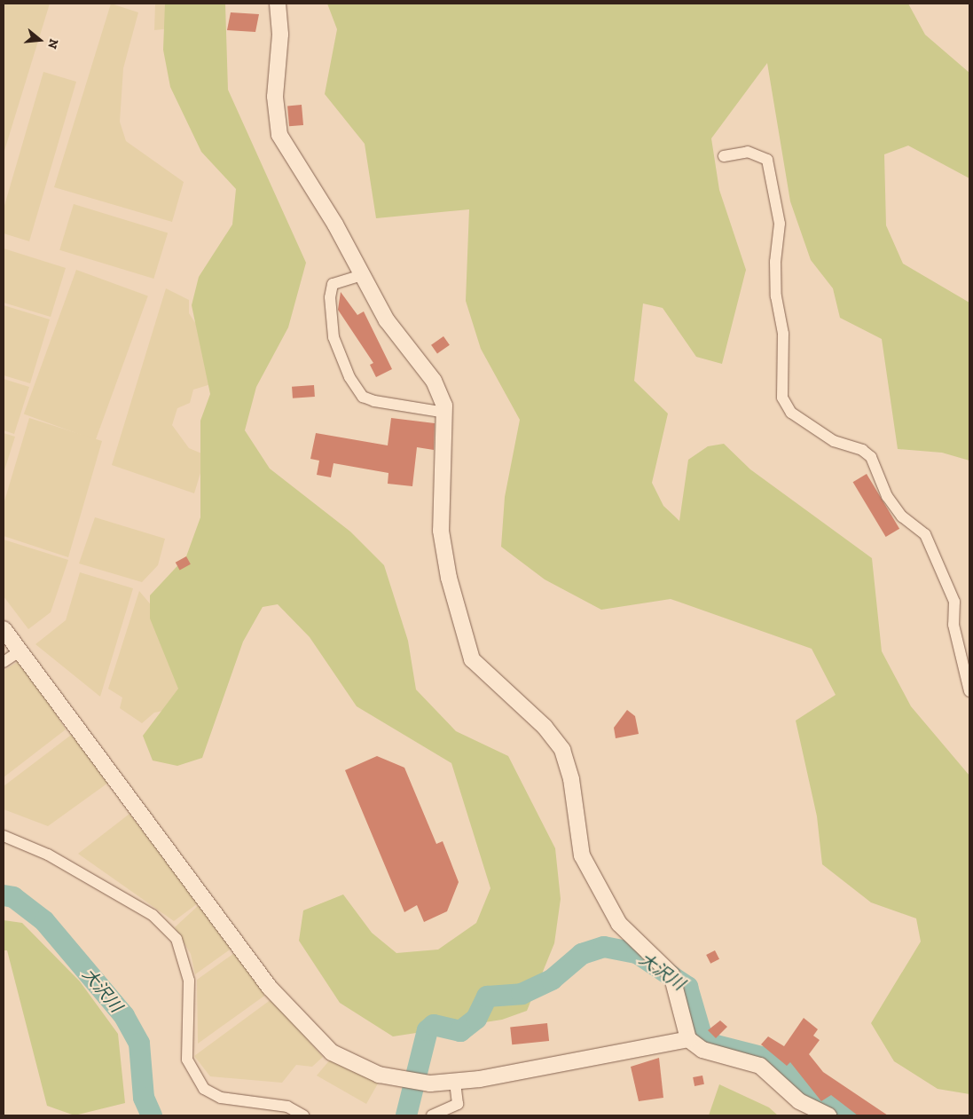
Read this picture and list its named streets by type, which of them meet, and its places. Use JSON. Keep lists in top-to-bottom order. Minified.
{"water":["大沢川"],"north":"right"}
